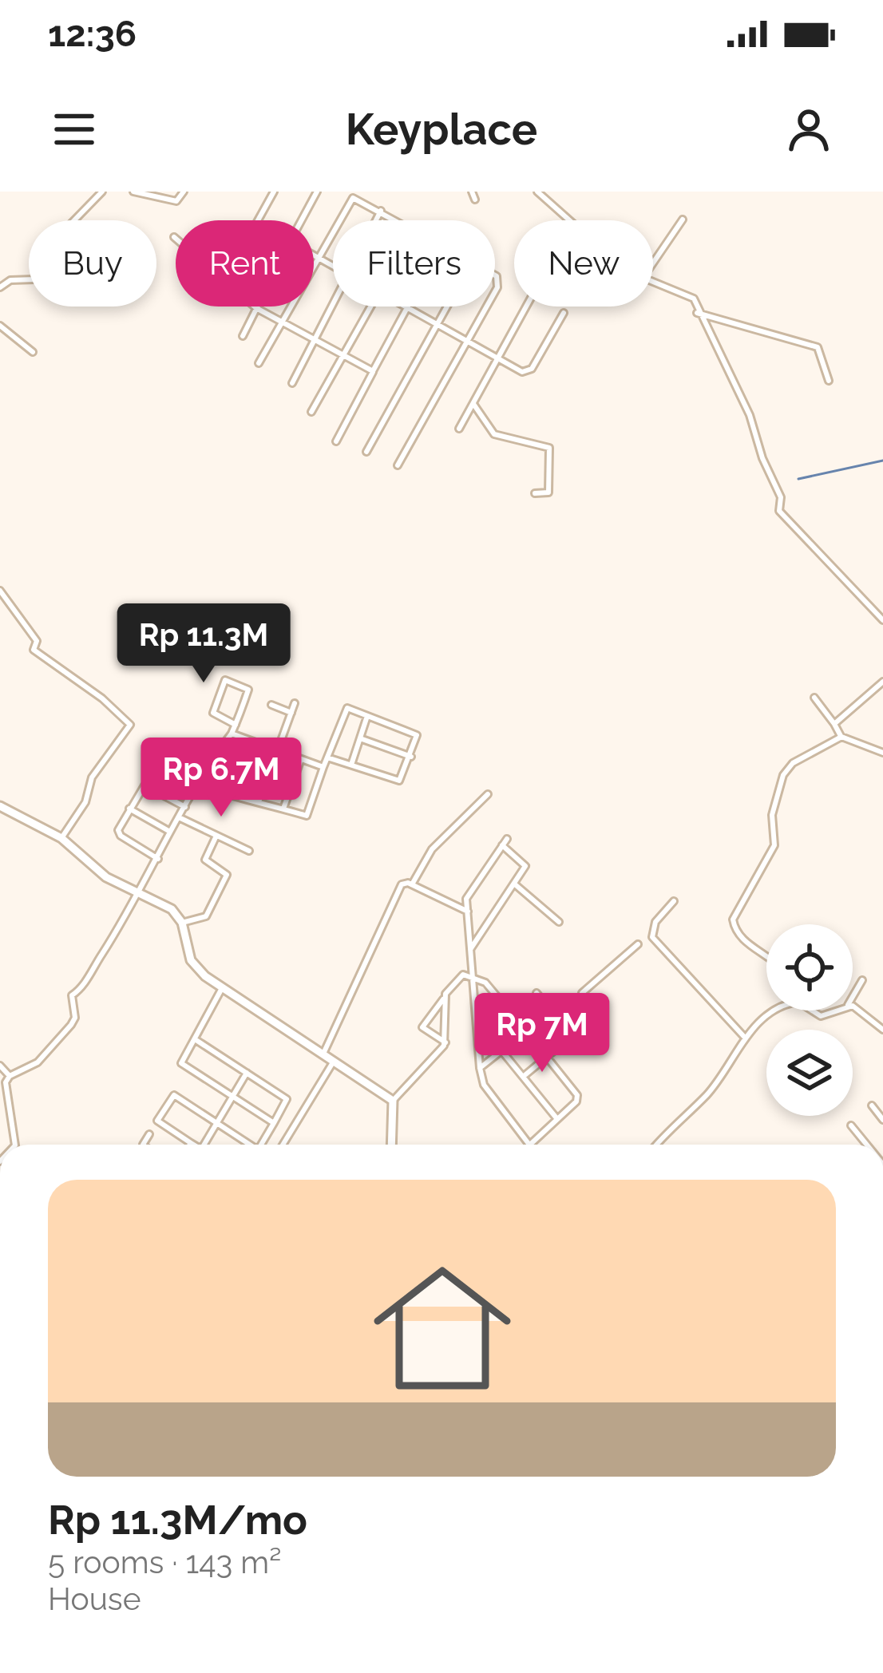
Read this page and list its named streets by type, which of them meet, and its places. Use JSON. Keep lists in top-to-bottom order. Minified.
{"page":{"status":"12:36","header":"Keyplace","chip":["Buy","Rent","Filters","New"],"price":["Rp 11.3M","Rp 6.7M","Rp 7M"],"list":[{"name":"Rp 11.3M/mo","note":"5 rooms · 143 m² · House"}]}}
